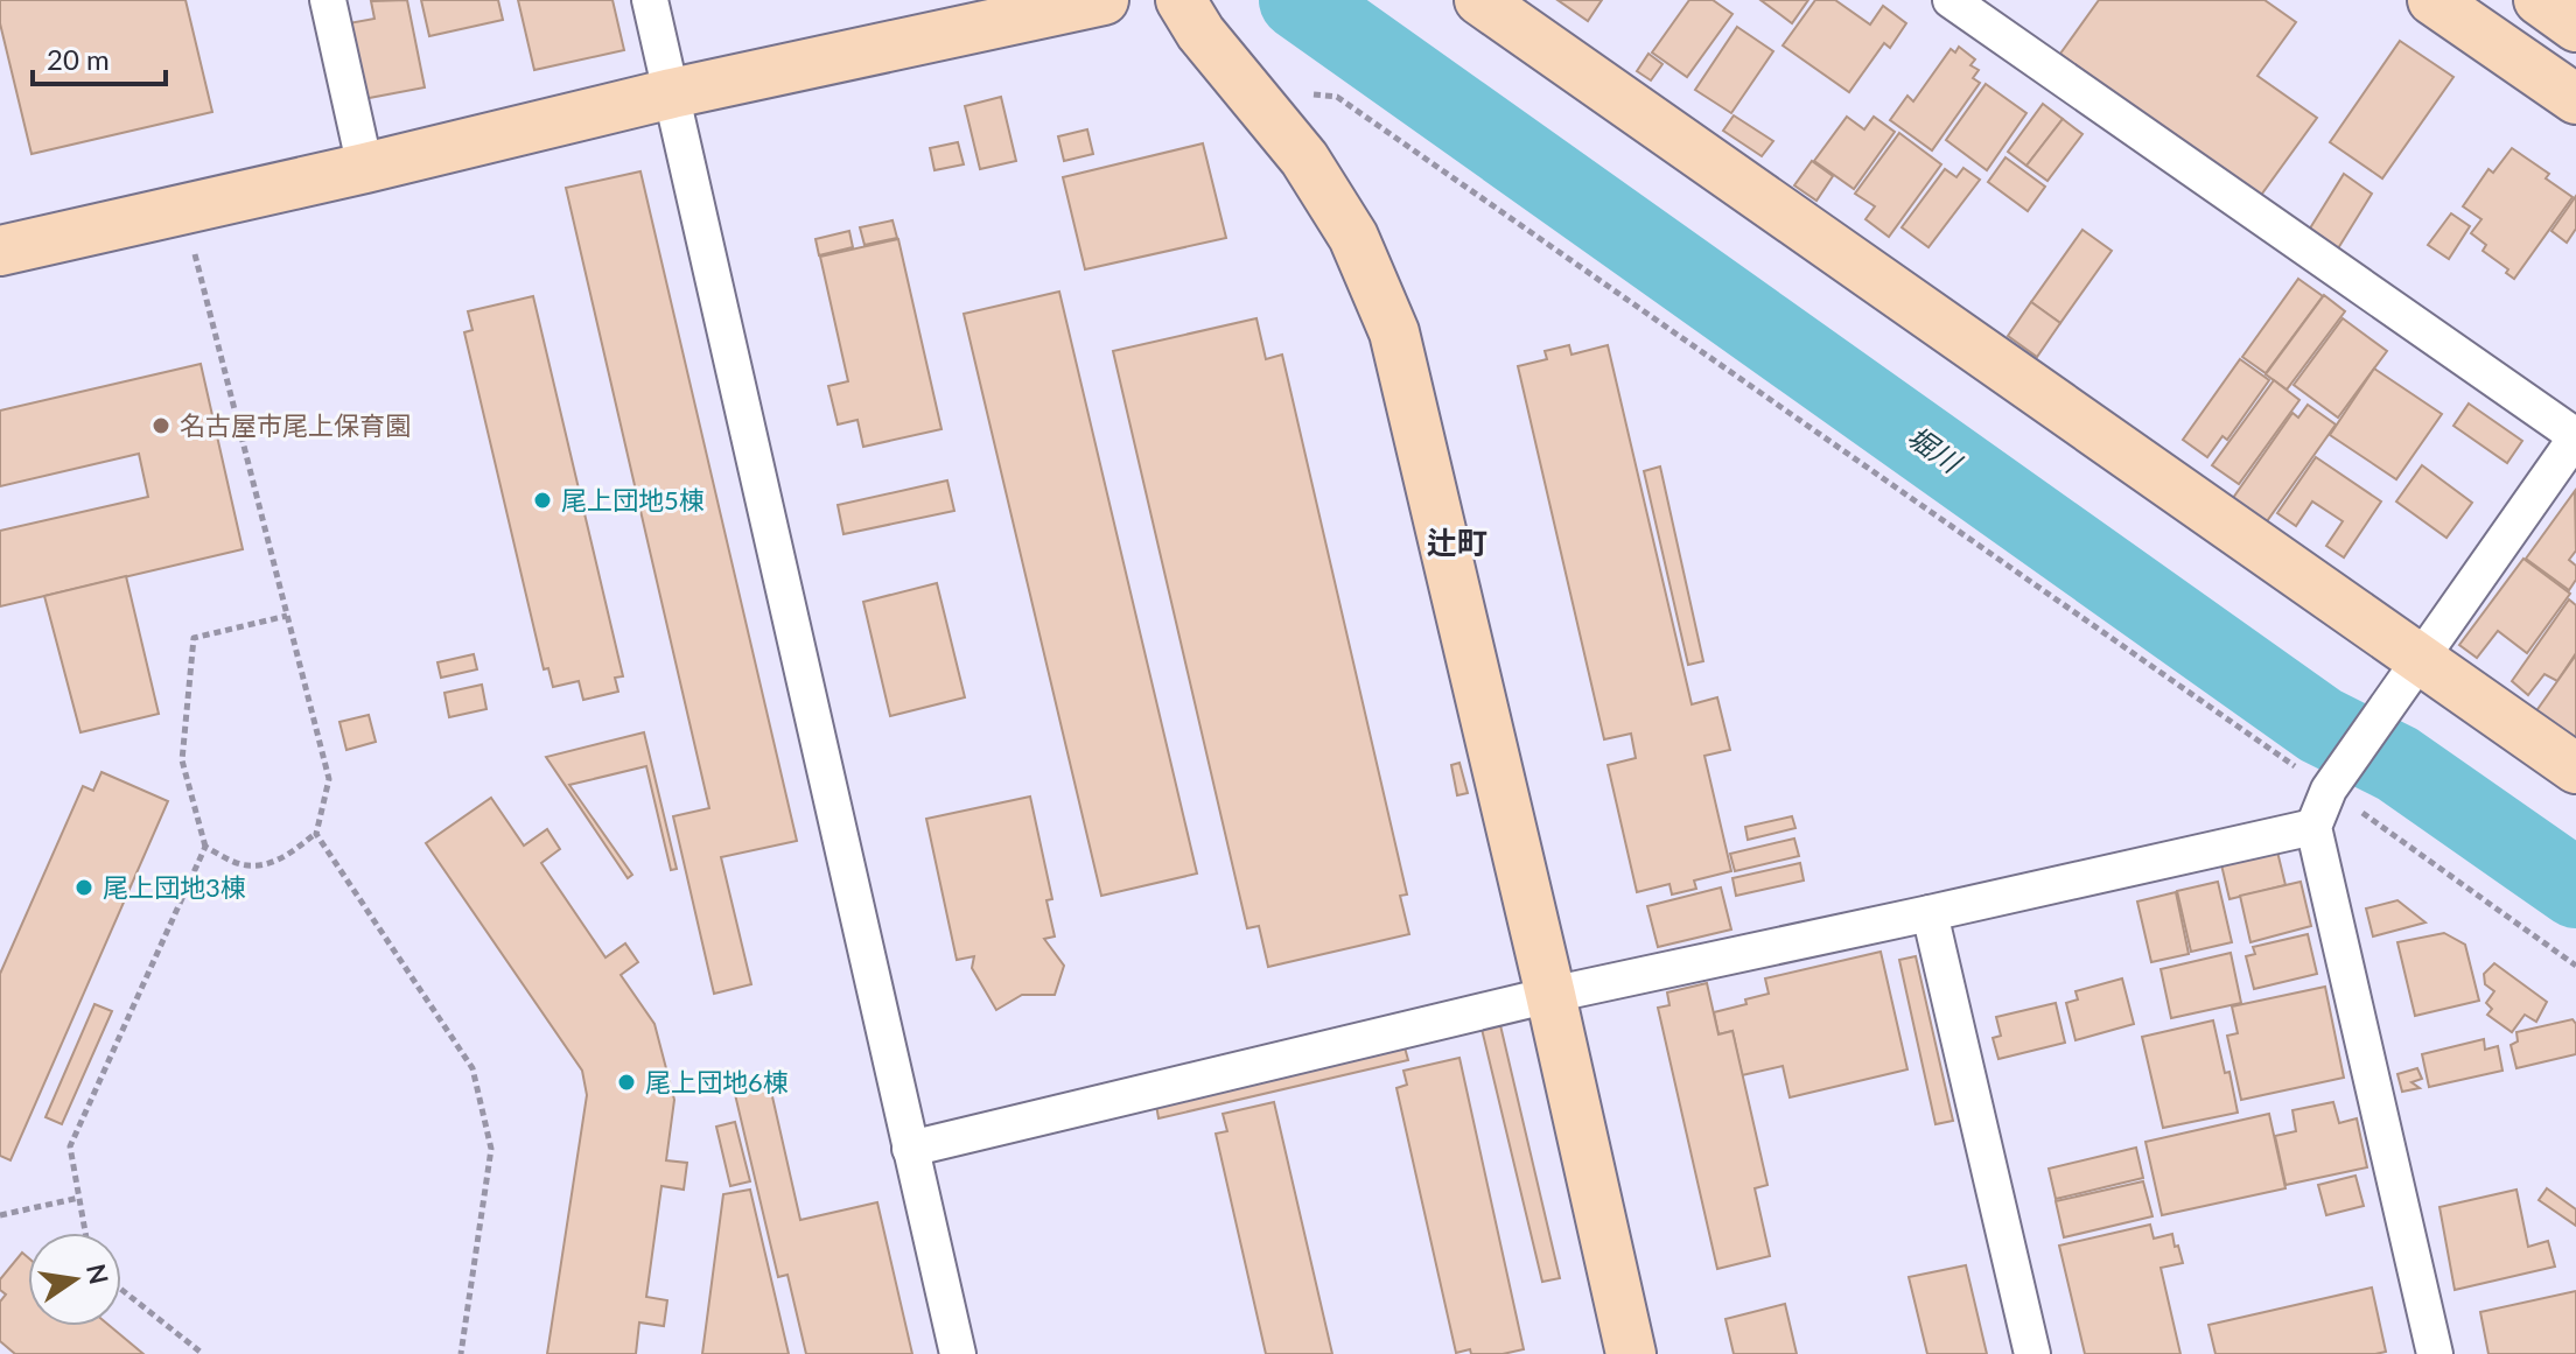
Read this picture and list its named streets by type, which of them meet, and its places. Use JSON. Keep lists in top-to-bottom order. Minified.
{"districts":["辻町"],"water":["堀川"],"places":["名古屋市尾上保育園","尾上団地5棟","尾上団地3棟","尾上団地6棟"],"scale_bar":"20 m","north":"right"}
